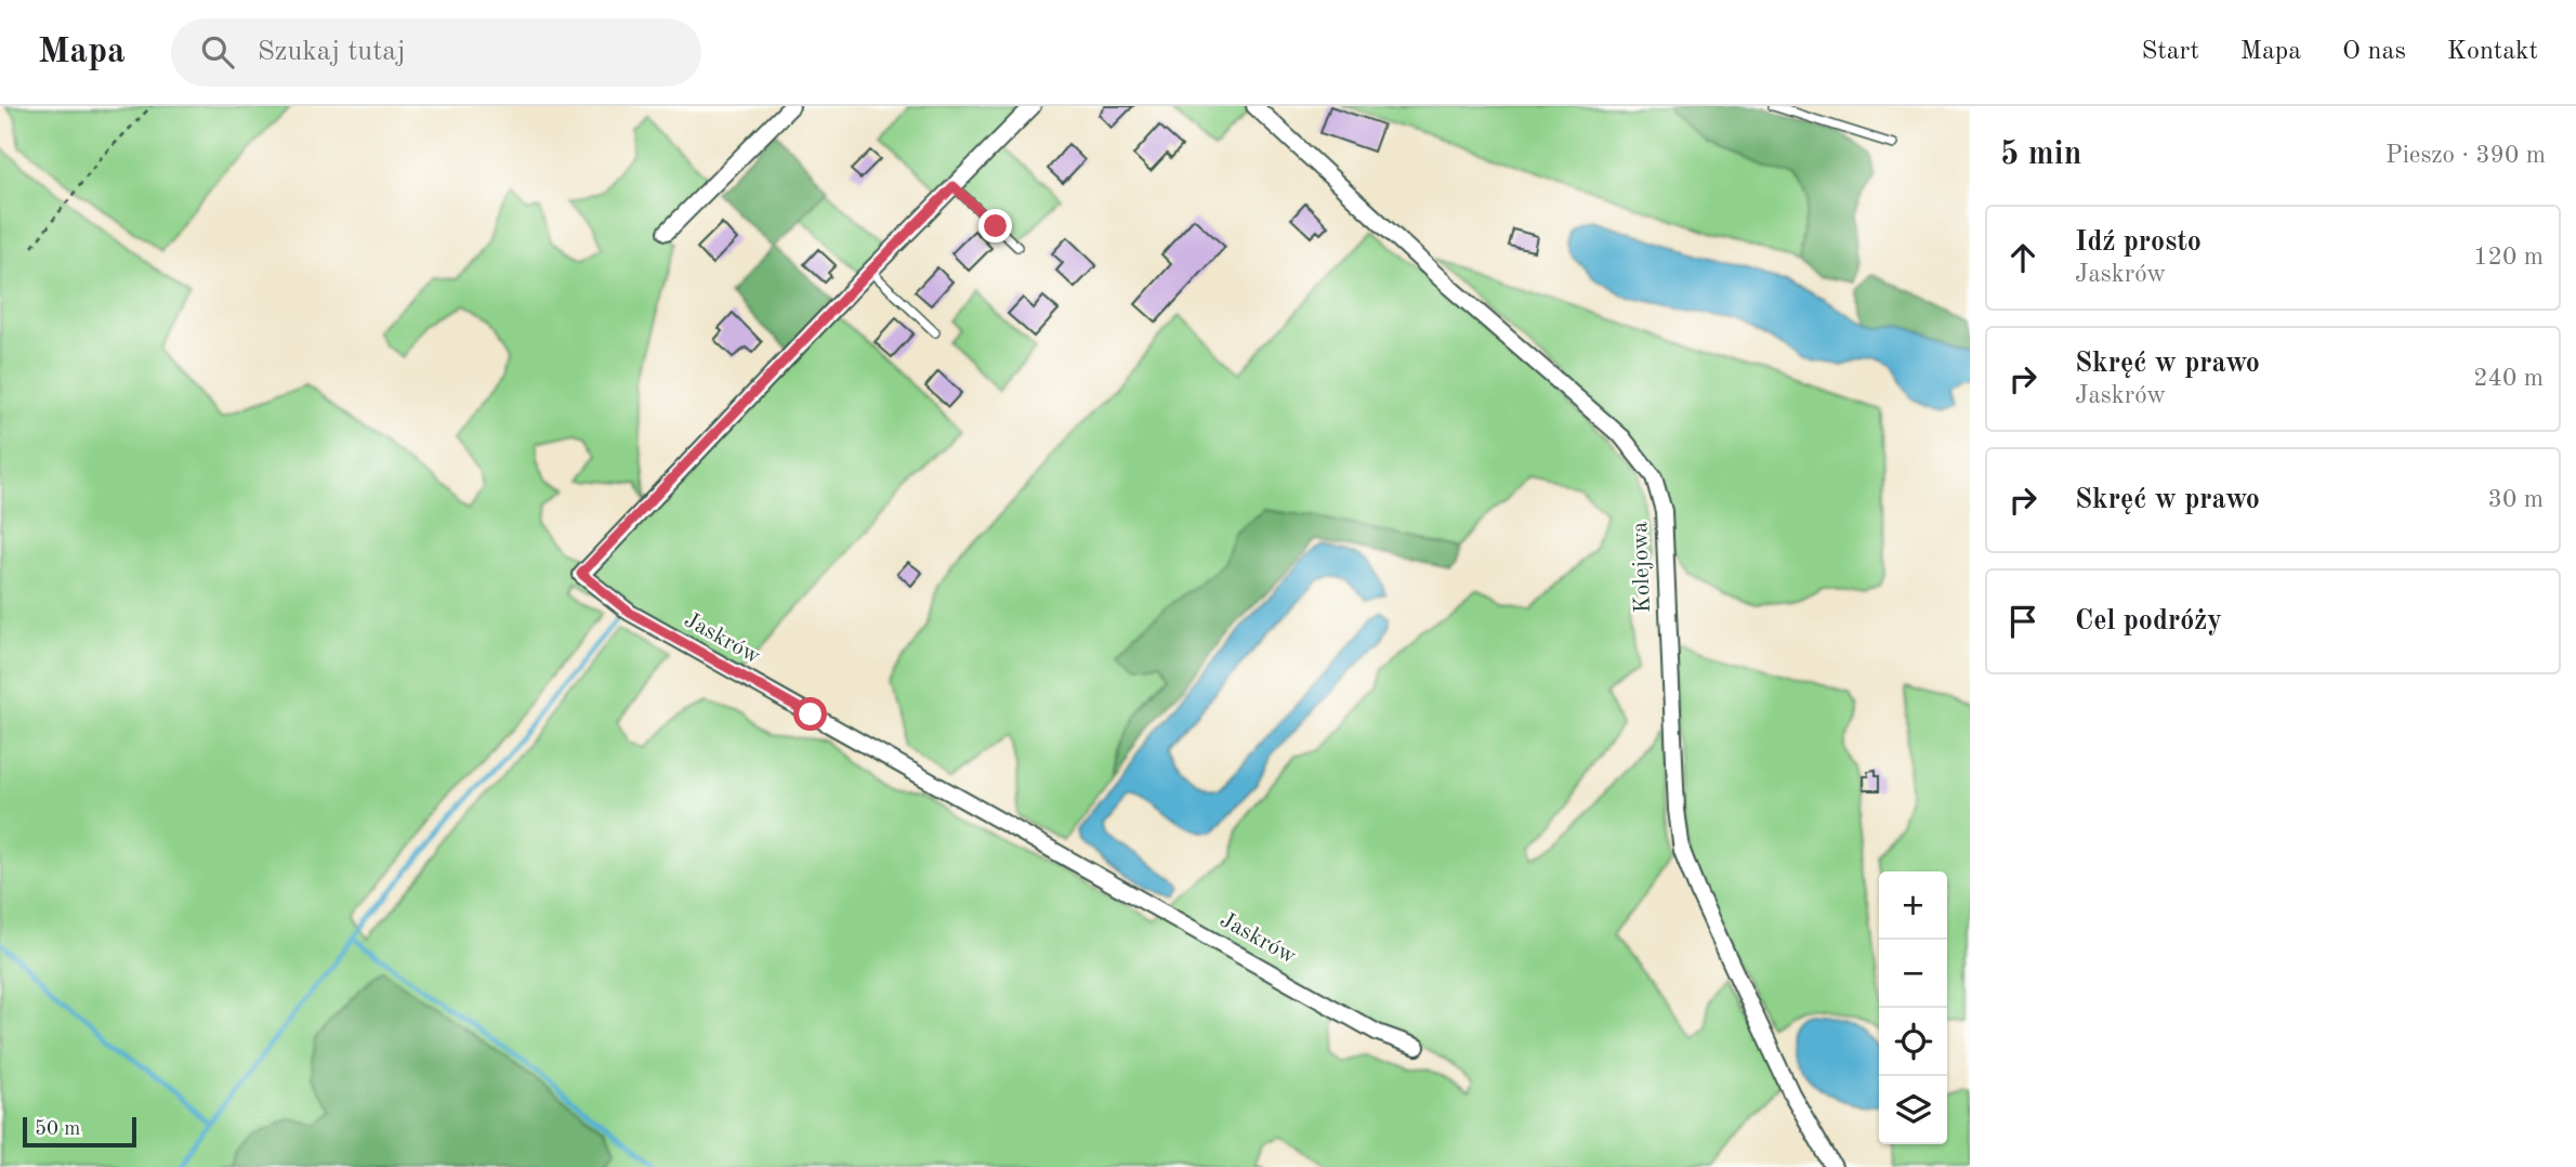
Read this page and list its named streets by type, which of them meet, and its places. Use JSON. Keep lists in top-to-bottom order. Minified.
{"streets":{"street":["Kolejowa","Jaskrów"]},"scale_bar":"50 m","page":{"header":"Mapa","search":"Szukaj tutaj","nav":["Start","Mapa","O nas","Kontakt"],"heading":["5 min","Pieszo · 390 m"],"list":[["Idź prosto","Jaskrów","120 m"],["Skręć w prawo","Jaskrów","240 m"],["Skręć w prawo","30 m"],"Cel podróży"],"map_buttons":["+","−"],"scale":"50 m"}}
